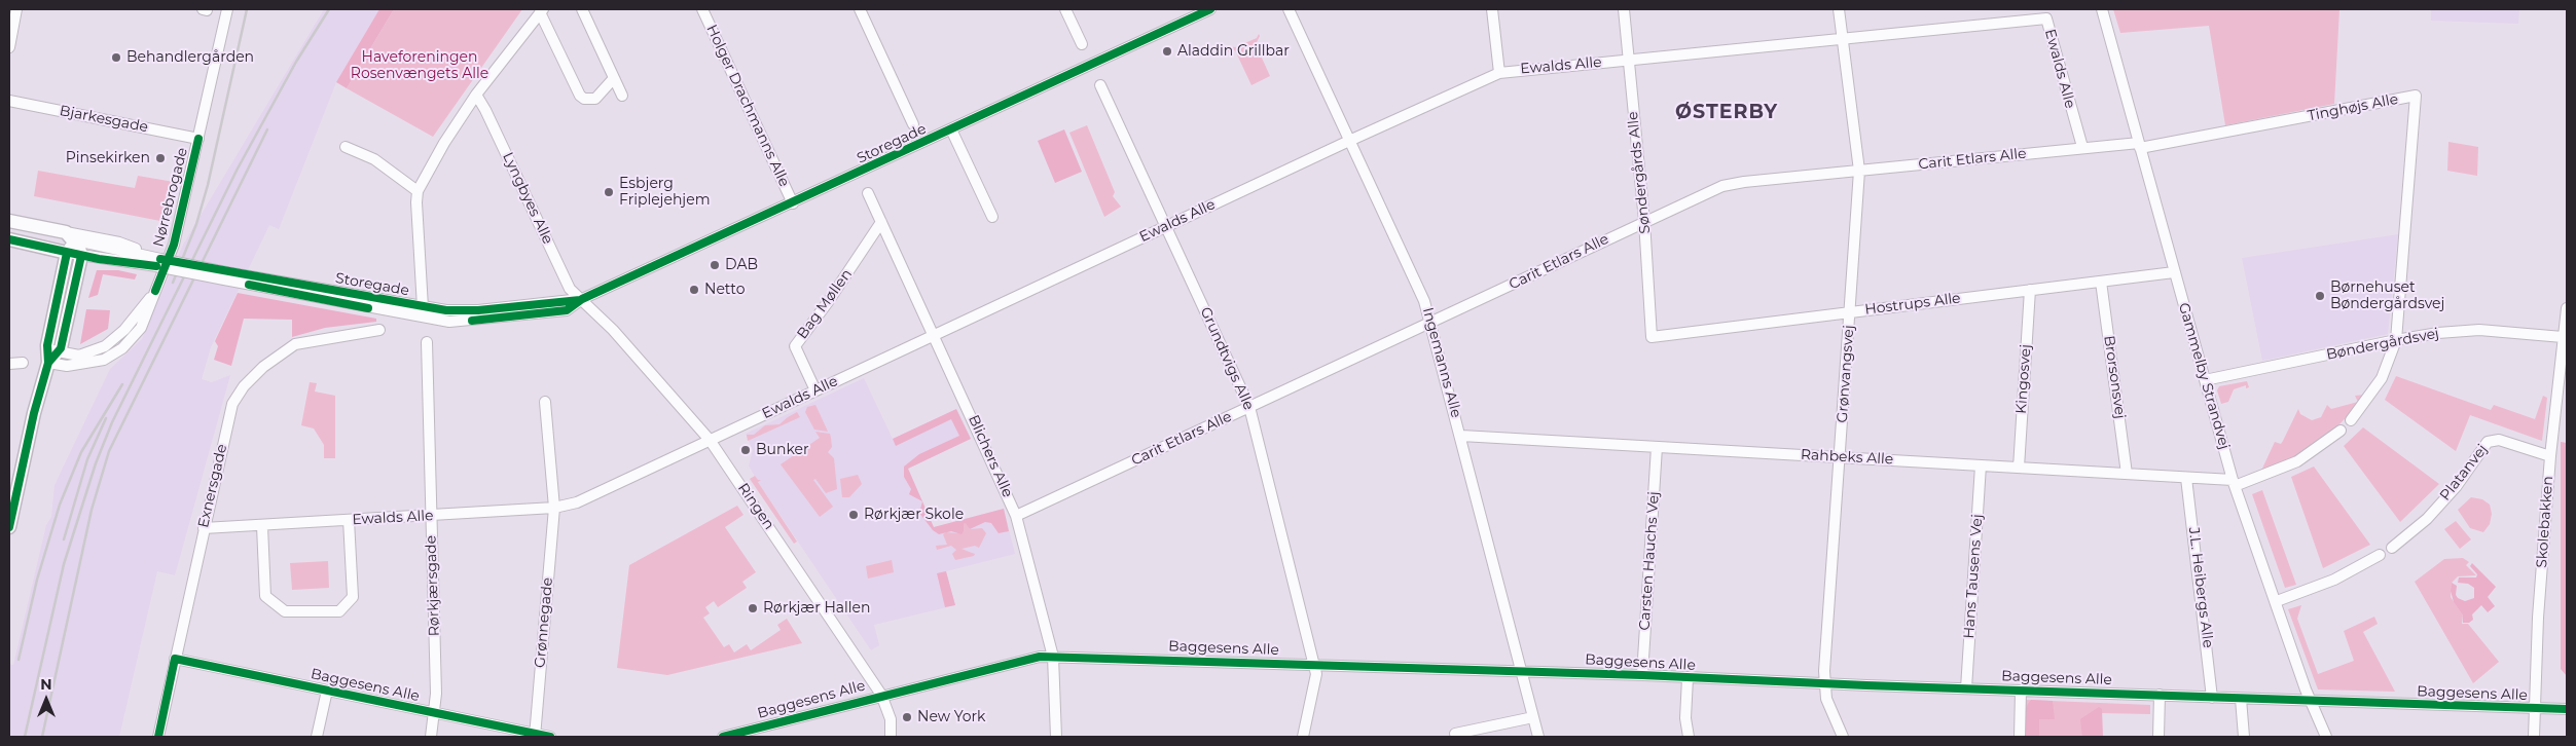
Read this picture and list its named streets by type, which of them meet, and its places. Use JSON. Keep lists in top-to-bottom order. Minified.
{"streets":{"street":["Ewalds Alle","Holger Drachmanns Alle","Tinghøjs Alle","Bjarkesgade","Storegade","Carit Etlars Alle","Søndergårds Alle","Nørrebrogade","Lyngbyes Alle","Bag Møllen","Hostrups Alle","Bøndergårdsvej","Grundtvigs Alle","Ingemanns Alle","Grønvangsvej","Gammelby Strandvej","Brorsonsvej","Kingosvej","Blichers Alle","Rahbeks Alle","Platanvej","Exnersgade","Ringen","Skolebakken","Carsten Hauchs Vej","Hans Tausens Vej","Rørkjærsgade","J.L. Heibergs Alle","Grønnegade","Baggesens Alle"]},"crossings":[["Ewalds Alle","Carit Etlars Alle"],["Ewalds Alle","Søndergårds Alle"],["Ewalds Alle","Bag Møllen"],["Ewalds Alle","Grundtvigs Alle"],["Ewalds Alle","Ingemanns Alle"],["Ewalds Alle","Grønvangsvej"],["Ewalds Alle","Blichers Alle"],["Ewalds Alle","Exnersgade"],["Ewalds Alle","Ringen"],["Ewalds Alle","Rørkjærsgade"],["Ewalds Alle","Grønnegade"],["Holger Drachmanns Alle","Storegade"],["Tinghøjs Alle","Carit Etlars Alle"],["Tinghøjs Alle","Bøndergårdsvej"],["Tinghøjs Alle","Gammelby Strandvej"],["Bjarkesgade","Nørrebrogade"],["Storegade","Lyngbyes Alle"],["Storegade","Ringen"],["Carit Etlars Alle","Søndergårds Alle"],["Carit Etlars Alle","Grundtvigs Alle"],["Carit Etlars Alle","Ingemanns Alle"],["Carit Etlars Alle","Grønvangsvej"],["Carit Etlars Alle","Gammelby Strandvej"],["Carit Etlars Alle","Blichers Alle"],["Søndergårds Alle","Hostrups Alle"],["Lyngbyes Alle","Ringen"],["Bag Møllen","Blichers Alle"],["Hostrups Alle","Grønvangsvej"],["Hostrups Alle","Gammelby Strandvej"],["Hostrups Alle","Brorsonsvej"],["Hostrups Alle","Kingosvej"],["Bøndergårdsvej","Gammelby Strandvej"],["Bøndergårdsvej","Skolebakken"],["Grundtvigs Alle","Baggesens Alle"],["Ingemanns Alle","Rahbeks Alle"],["Ingemanns Alle","Baggesens Alle"],["Grønvangsvej","Rahbeks Alle"],["Grønvangsvej","Baggesens Alle"],["Gammelby Strandvej","Rahbeks Alle"],["Gammelby Strandvej","Baggesens Alle"],["Brorsonsvej","Rahbeks Alle"],["Kingosvej","Rahbeks Alle"],["Blichers Alle","Baggesens Alle"],["Rahbeks Alle","Carsten Hauchs Vej"],["Rahbeks Alle","Hans Tausens Vej"],["Rahbeks Alle","J.L. Heibergs Alle"],["Platanvej","Skolebakken"],["Exnersgade","Baggesens Alle"],["Ringen","Baggesens Alle"],["Skolebakken","Baggesens Alle"],["Carsten Hauchs Vej","Baggesens Alle"],["Hans Tausens Vej","Baggesens Alle"],["Rørkjærsgade","Baggesens Alle"],["J.L. Heibergs Alle","Baggesens Alle"],["Grønnegade","Baggesens Alle"]],"districts":["ØSTERBY"],"parks":["Haveforeningen Rosenvængets Alle"],"places":["Aladdin Grillbar","Behandlergården","Pinsekirken","Esbjerg Friplejehjem","DAB","Netto","Børnehuset Bøndergårdsvej","Bunker","Rørkjær Skole","Rørkjær Hallen","New York"],"north":"top"}
